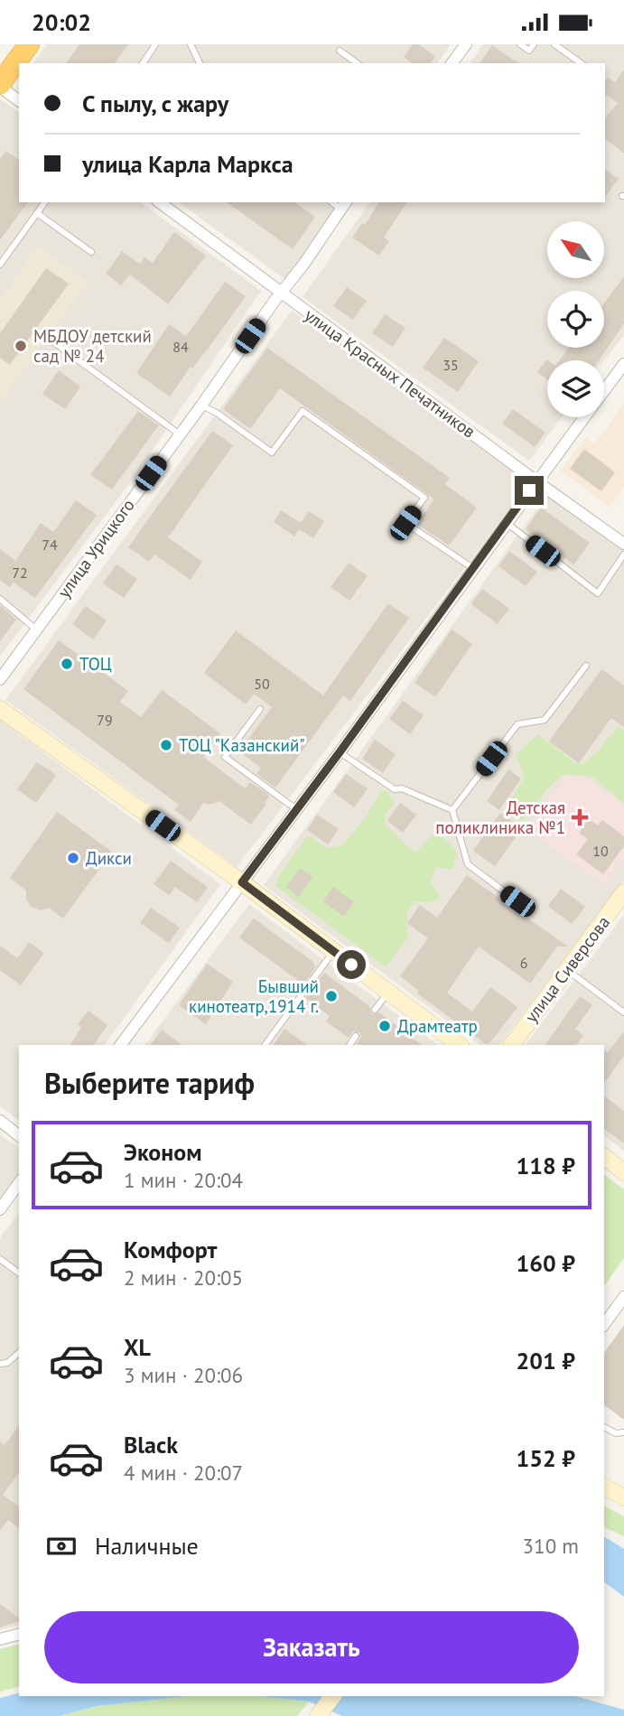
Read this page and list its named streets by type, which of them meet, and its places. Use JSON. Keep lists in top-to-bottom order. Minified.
{"streets":{"main road":["улица Сиверсова"],"street":["улица Красных Печатников","улица Урицкого"]},"crossings":[["улица Красных Печатников","улица Урицкого"]],"places":{"other":["МБДОУ детский сад № 24","ТОЦ","ТОЦ \"Казанский\"","Дикси","Бывший кинотеатр,1914 г.","Драмтеатр"],"health":["Детская поликлиника №1"]},"house_numbers":["84","35","74","72","50","79","10","6"],"north":"top left","page":{"status":"20:02","banner":["С пылу, с жару","улица Карла Маркса"],"heading":"Выберите тариф","list":[{"name":"Эконом","note":"1 мин · 20:04","value":"118 ₽"},{"name":"Комфорт","note":"2 мин · 20:05","value":"160 ₽"},{"name":"XL","note":"3 мин · 20:06","value":"201 ₽"},{"name":"Black","note":"4 мин · 20:07","value":"152 ₽"}],"pay":["Наличные","310 m"],"buttons":"Заказать"}}
